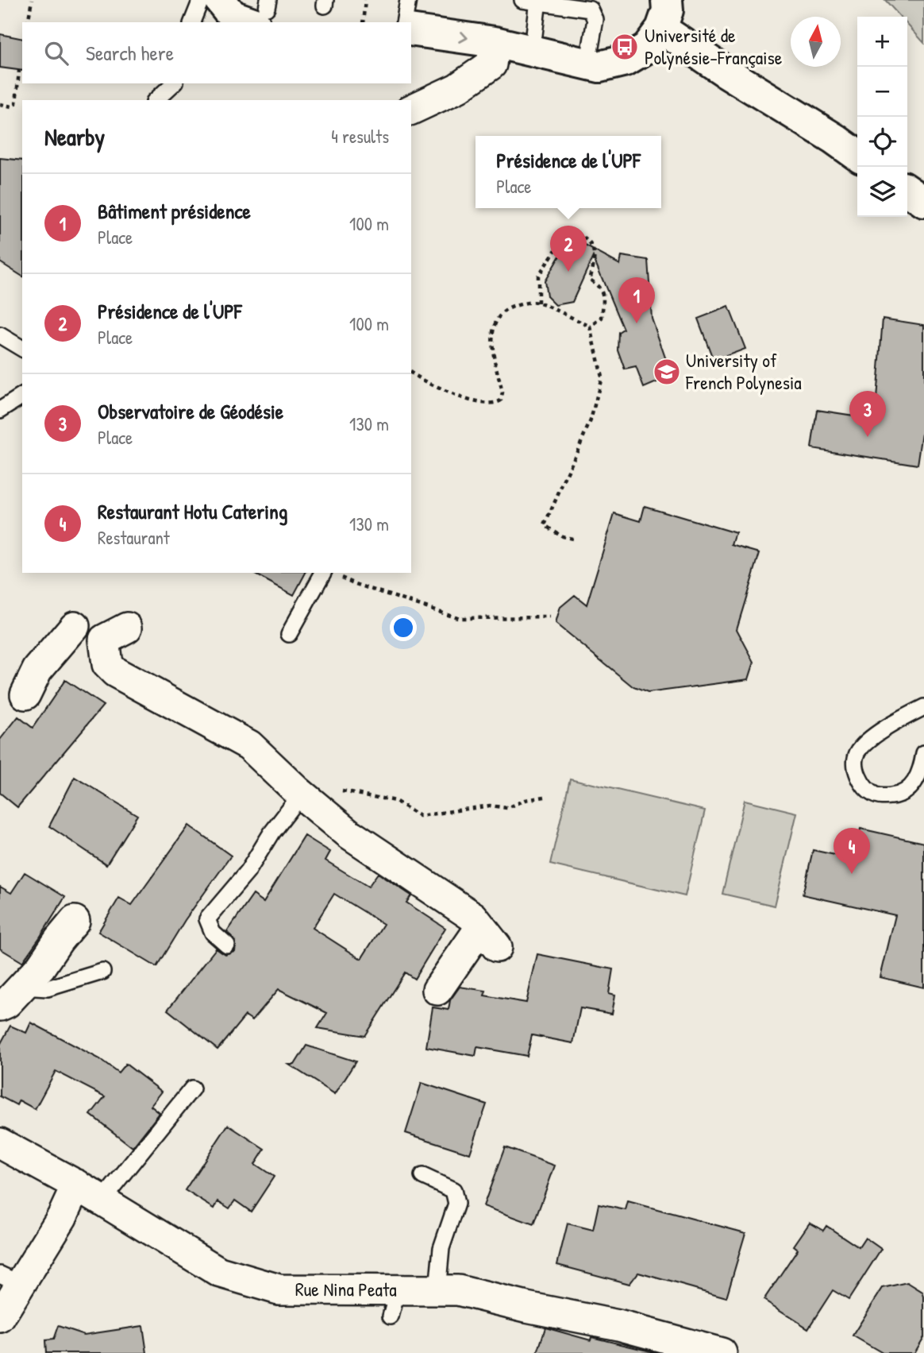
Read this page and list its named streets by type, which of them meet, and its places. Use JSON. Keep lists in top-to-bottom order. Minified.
{"streets":{"street":["Rue Nina Peata"]},"places":{"bus stop":["Université de Polynésie-Française"],"school or university":["University of French Polynesia"]},"north":"top","page":{"map_buttons":["+","−"],"search":"Search here","heading":["Nearby","4 results"],"popup":["Présidence de l'UPF","Place"],"list":[{"mark":"1","name":"Bâtiment présidence","note":"Place","value":"100 m"},{"mark":"2","name":"Présidence de l'UPF","note":"Place","value":"100 m"},{"mark":"3","name":"Observatoire de Géodésie","note":"Place","value":"130 m"},{"mark":"4","name":"Restaurant Hotu Catering","note":"Restaurant","value":"130 m"}],"pins":["2","1","3","4"]}}
